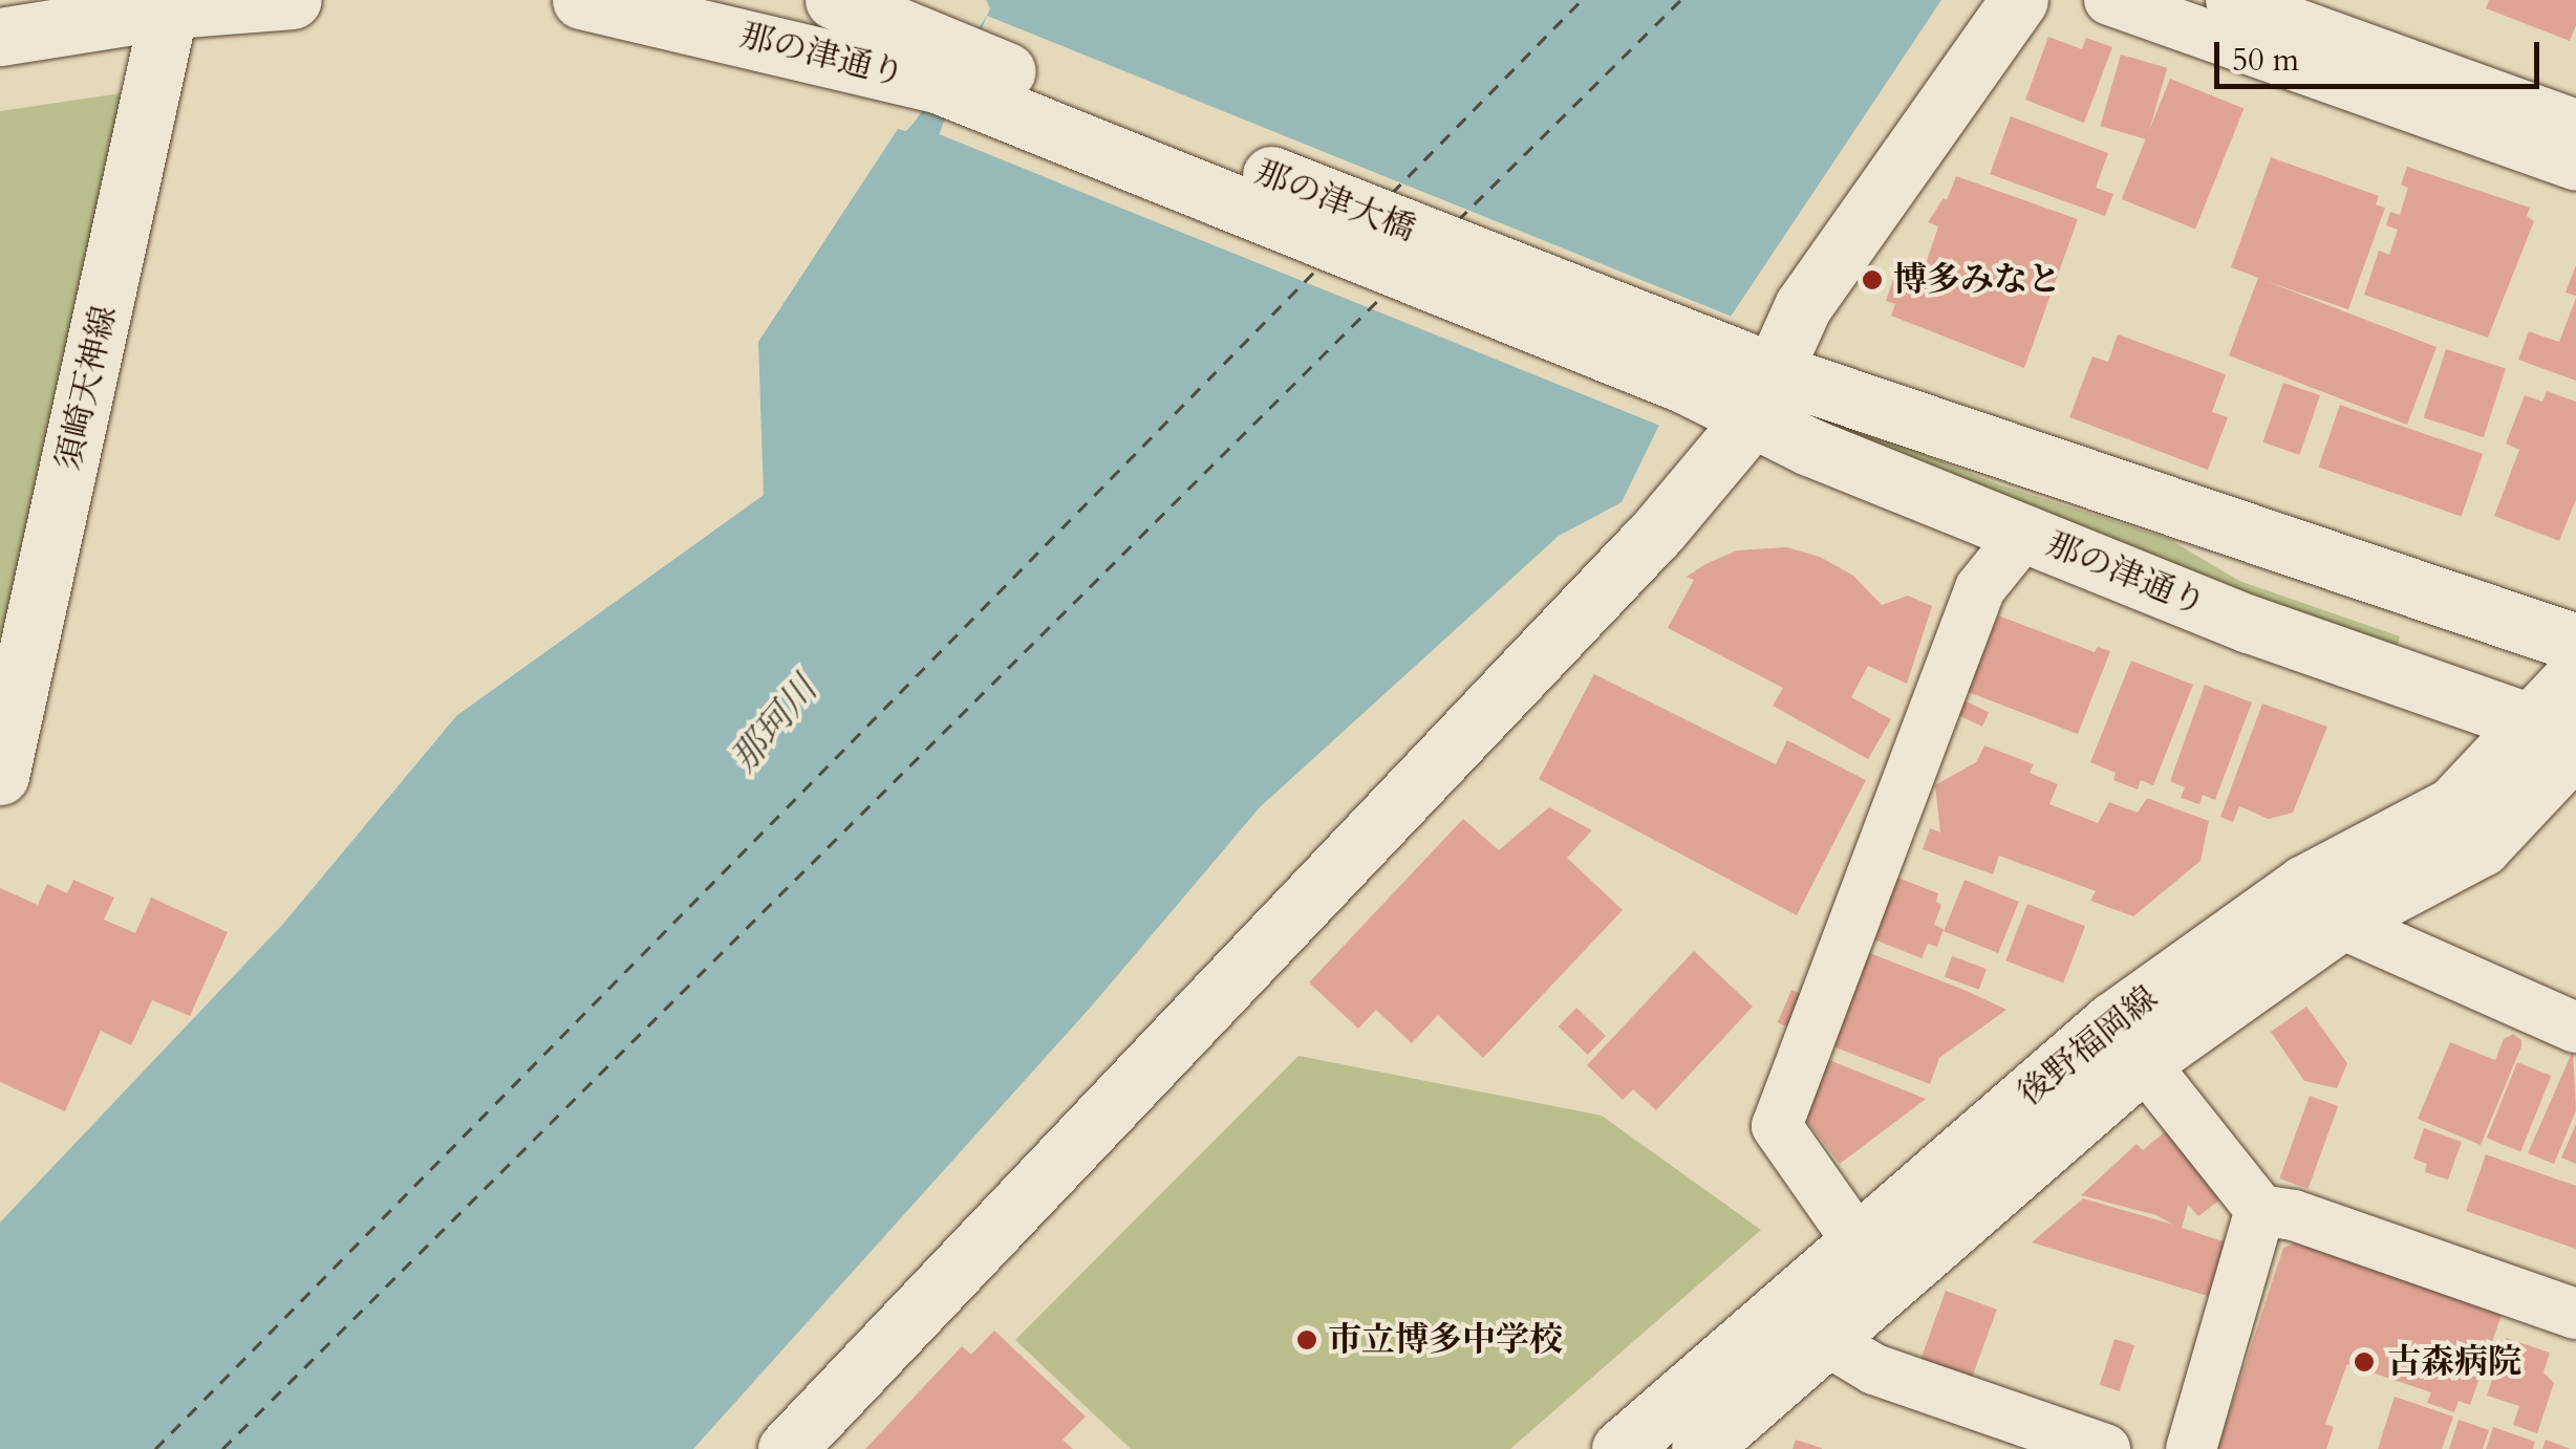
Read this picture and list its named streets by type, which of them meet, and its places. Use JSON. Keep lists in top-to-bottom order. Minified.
{"streets":{"street":["那の津通り","那の津大橋","須崎天神線","後野福岡線"]},"crossings":[["那の津通り","那の津大橋"],["那の津通り","後野福岡線"]],"water":["那珂川"],"places":["博多みなと","市立博多中学校","古森病院"],"scale_bar":"50 m"}
